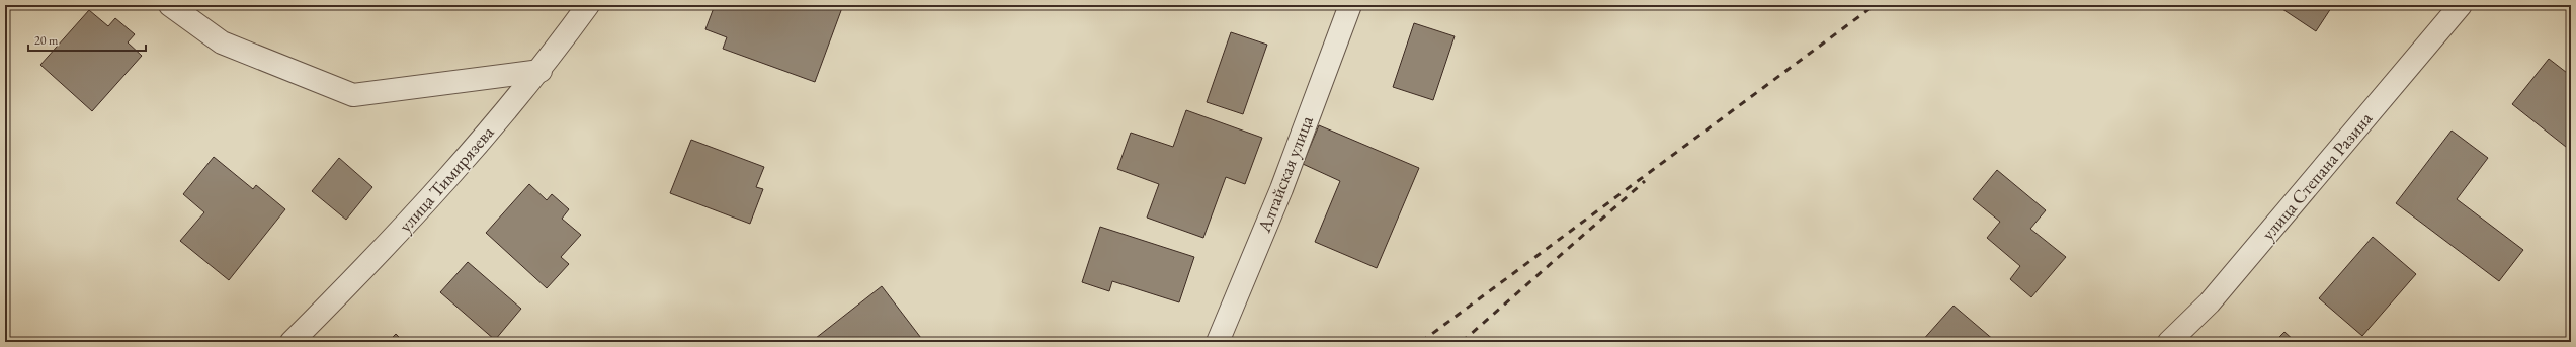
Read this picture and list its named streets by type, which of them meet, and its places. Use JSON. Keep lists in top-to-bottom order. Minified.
{"streets":{"street":["Алтайская улица","улица Степана Разина","улица Тимирязева"]},"scale_bar":"20 m"}
